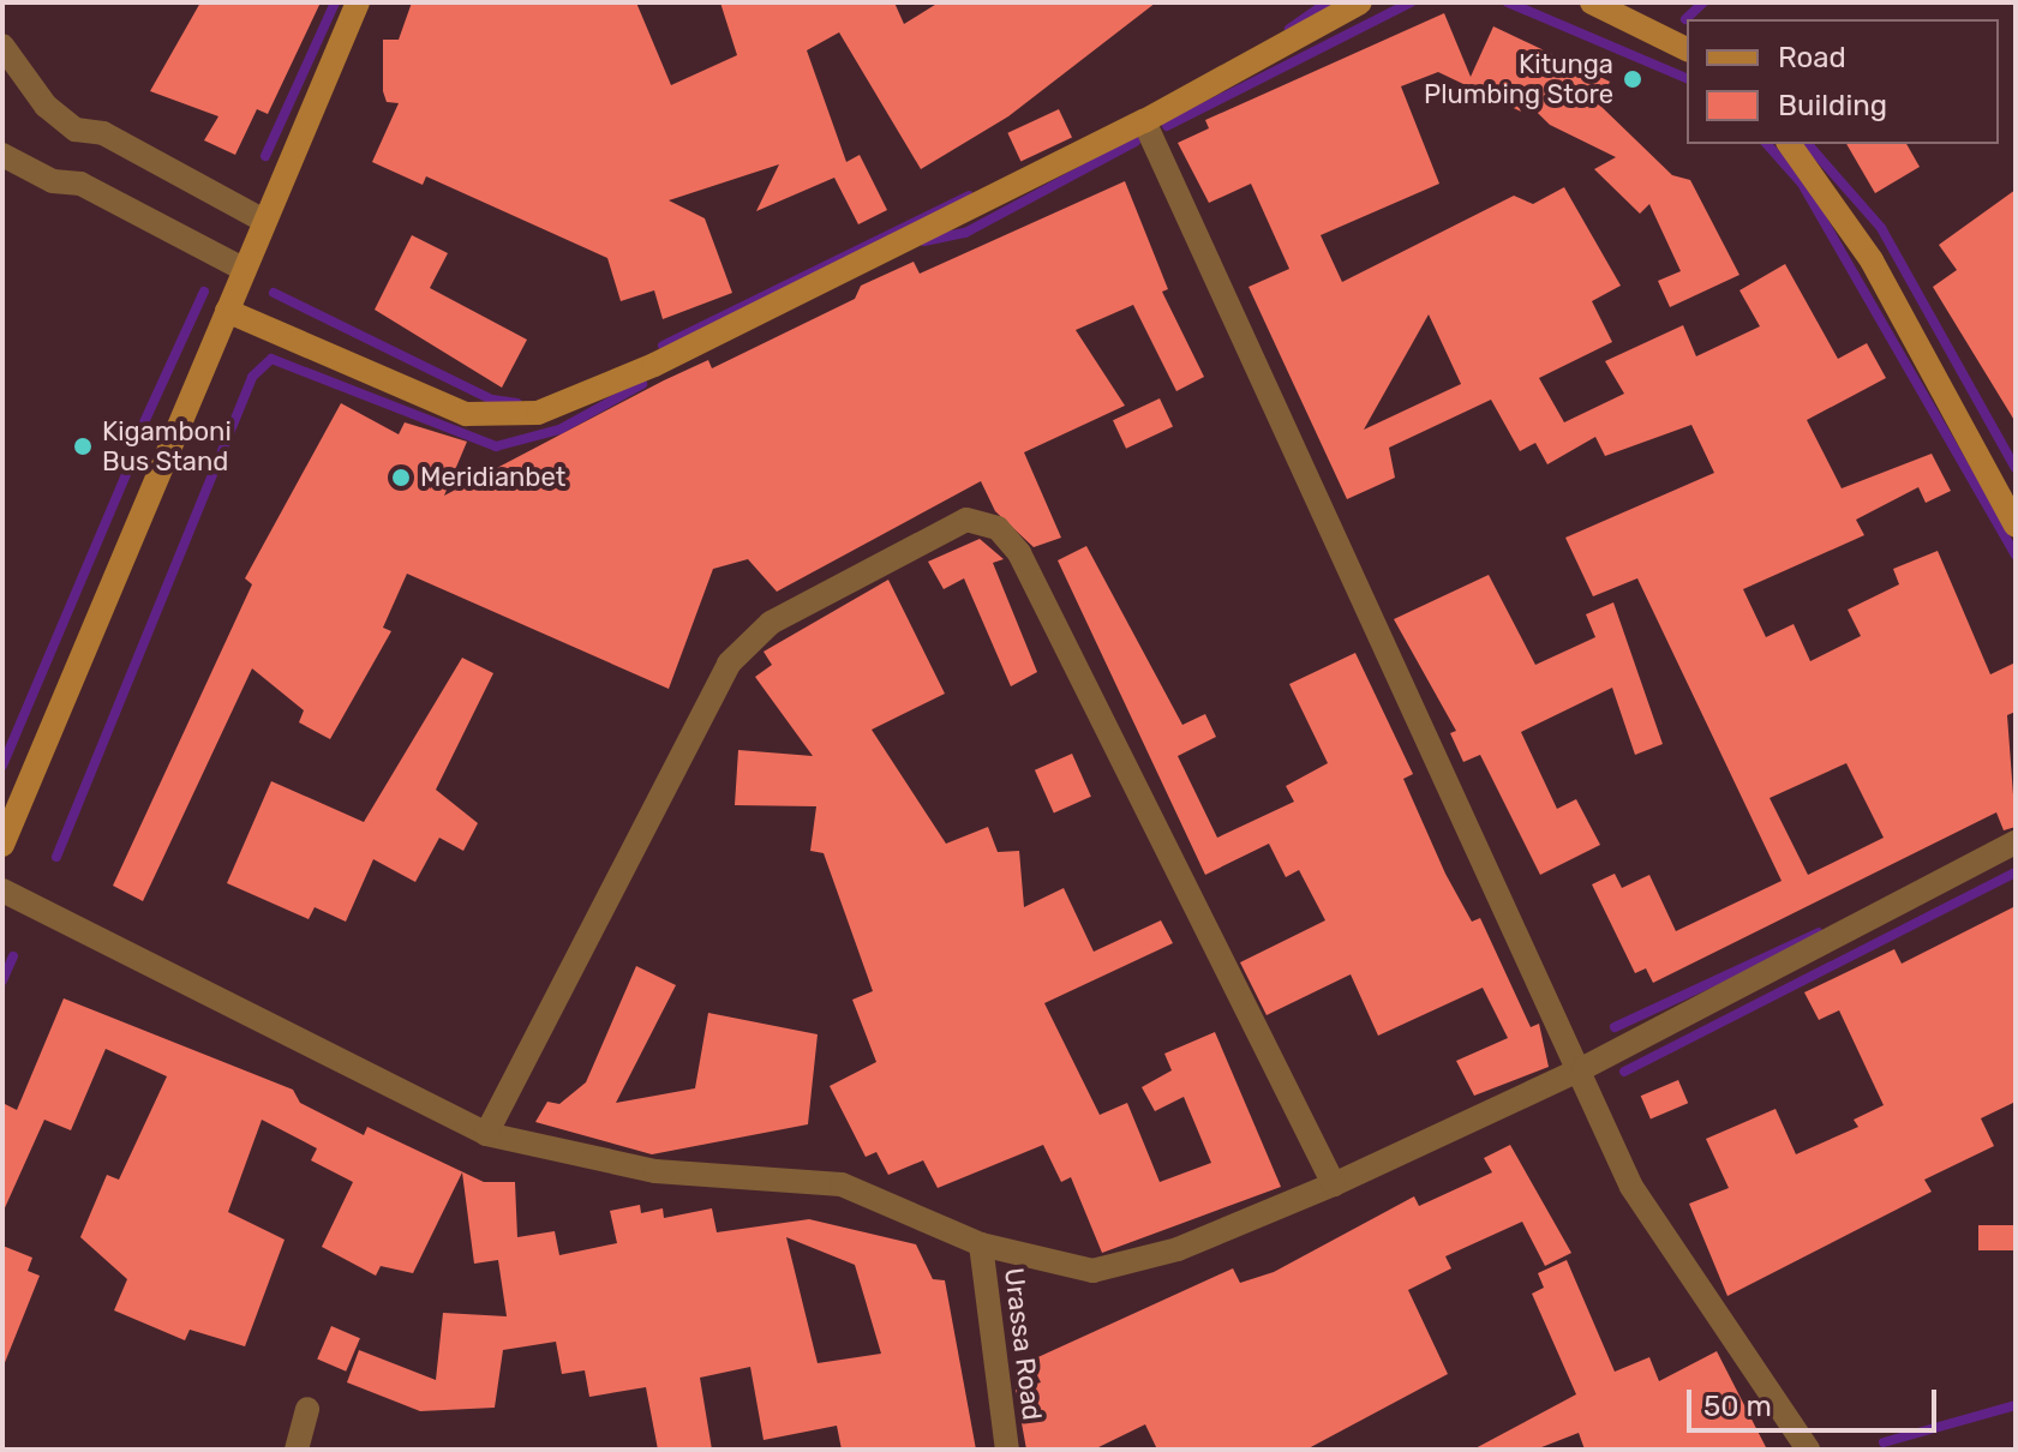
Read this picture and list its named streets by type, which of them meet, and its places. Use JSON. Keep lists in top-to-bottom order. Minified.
{"streets":{"street":["Urassa Road"]},"places":["Kitunga Plumbing Store","Kigamboni Bus Stand","Meridianbet"],"legend":["Road","Building"],"scale_bar":"50 m"}
